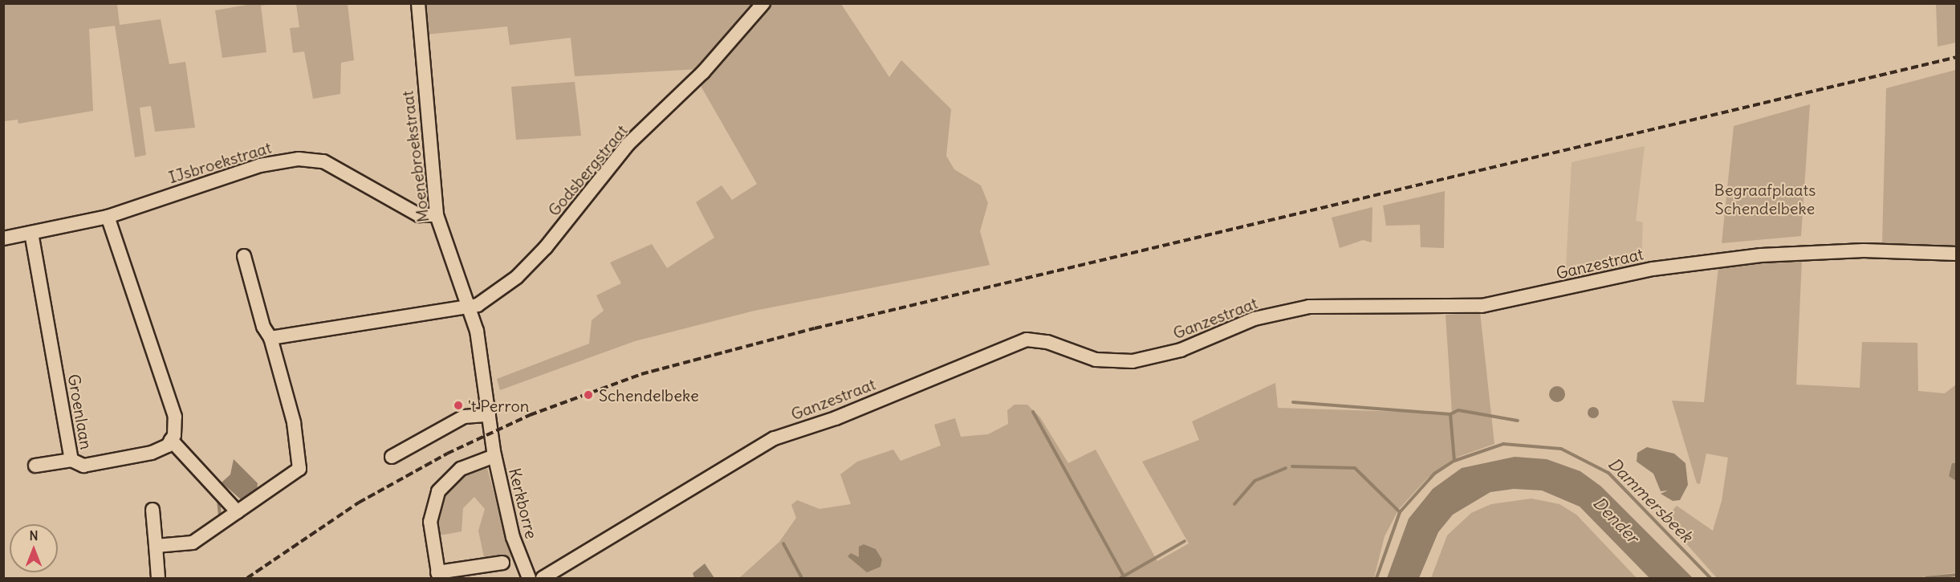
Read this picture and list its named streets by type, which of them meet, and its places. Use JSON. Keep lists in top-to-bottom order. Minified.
{"streets":{"street":["Moenebroekstraat","IJsbroekstraat","Godsbergstraat","Ganzestraat","Groenlaan","Kerkborre"]},"crossings":[["Moenebroekstraat","IJsbroekstraat"],["Moenebroekstraat","Godsbergstraat"],["Moenebroekstraat","Kerkborre"],["IJsbroekstraat","Groenlaan"]],"water":["Dammersbeek","Dender"],"parks":["Begraafplaats Schendelbeke"],"places":["Schendelbeke","'t Perron"],"north":"top"}
